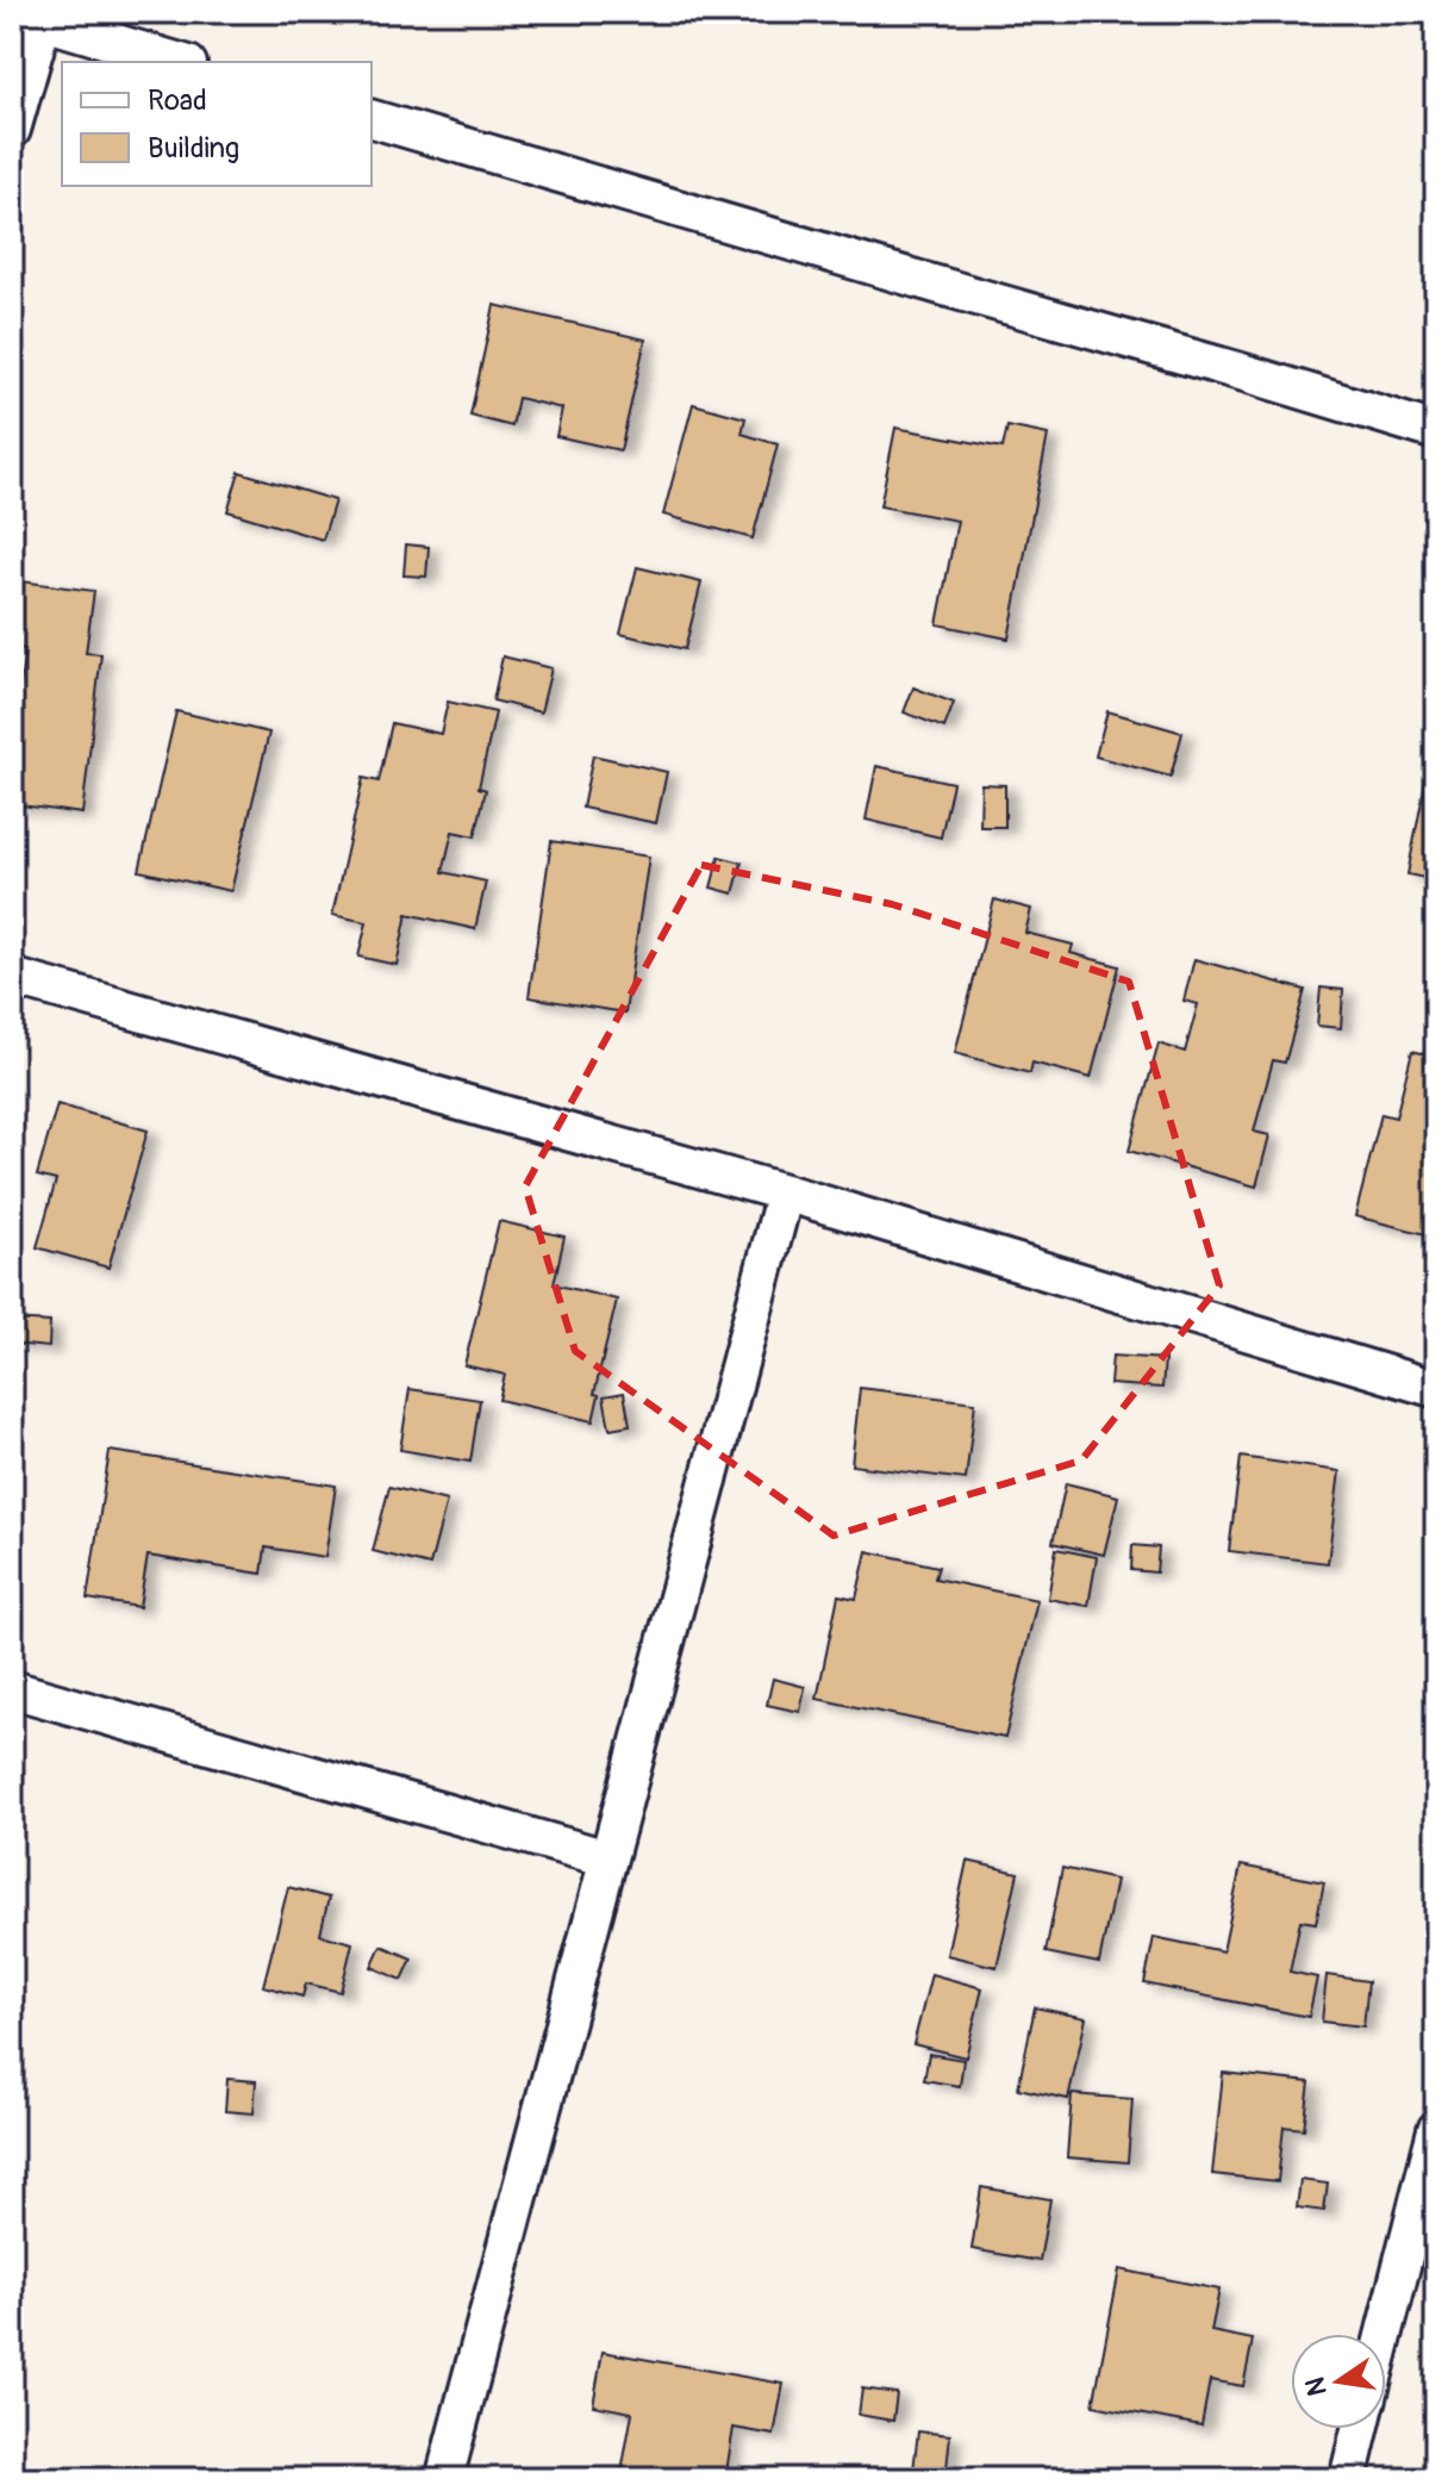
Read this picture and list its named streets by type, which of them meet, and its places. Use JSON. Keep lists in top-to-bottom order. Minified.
{"legend":["Road","Building"],"north":"left"}
